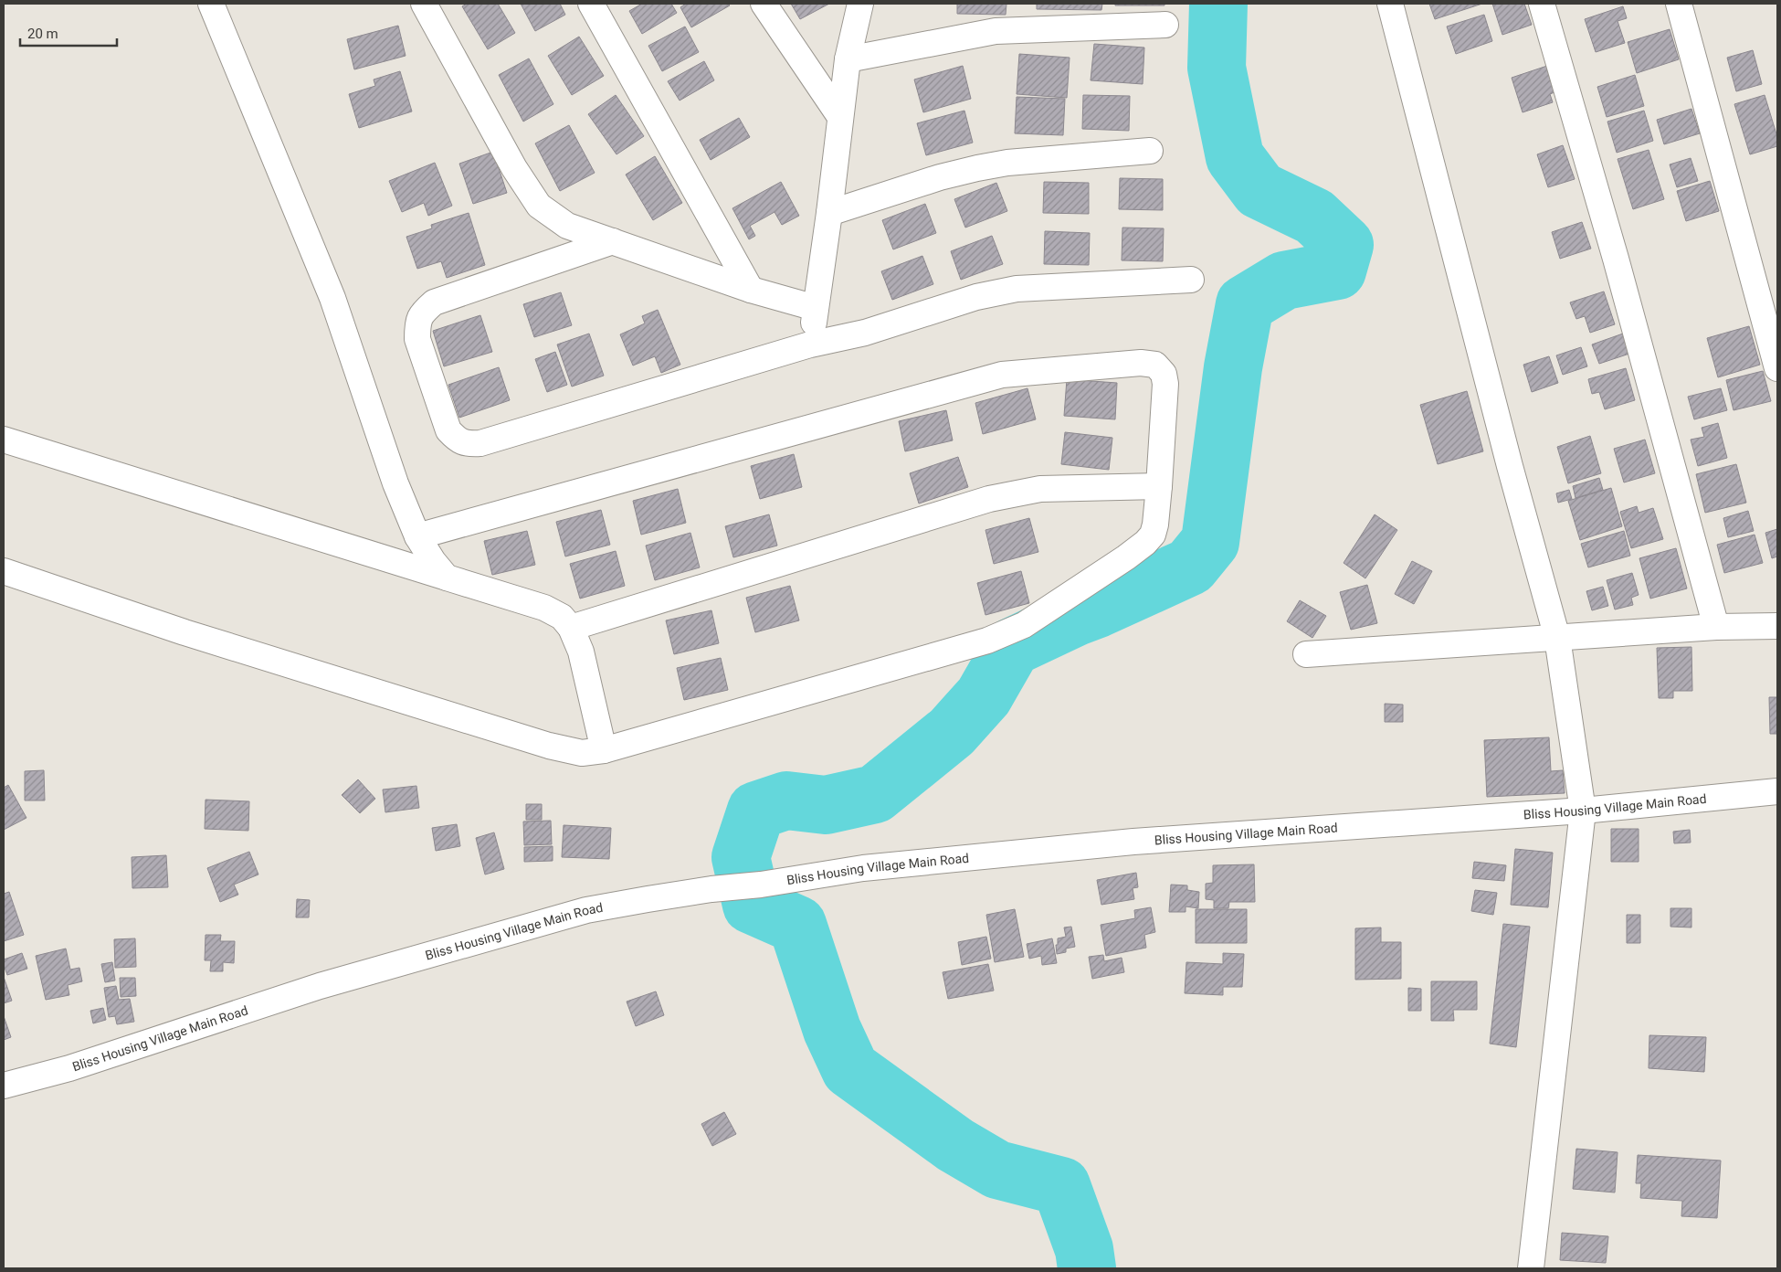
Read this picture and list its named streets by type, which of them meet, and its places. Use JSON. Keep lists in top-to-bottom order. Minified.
{"streets":{"street":["Bliss Housing Village Main Road"]},"scale_bar":"20 m"}
